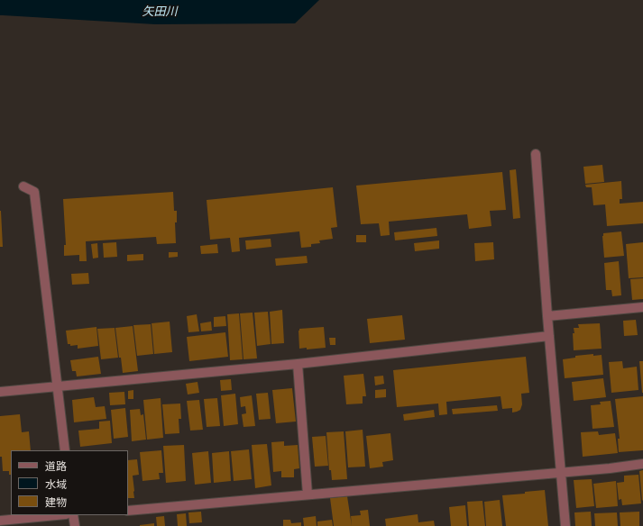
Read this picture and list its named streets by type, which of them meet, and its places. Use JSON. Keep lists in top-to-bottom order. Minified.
{"water":["矢田川"],"legend":["道路","水域","建物"]}
